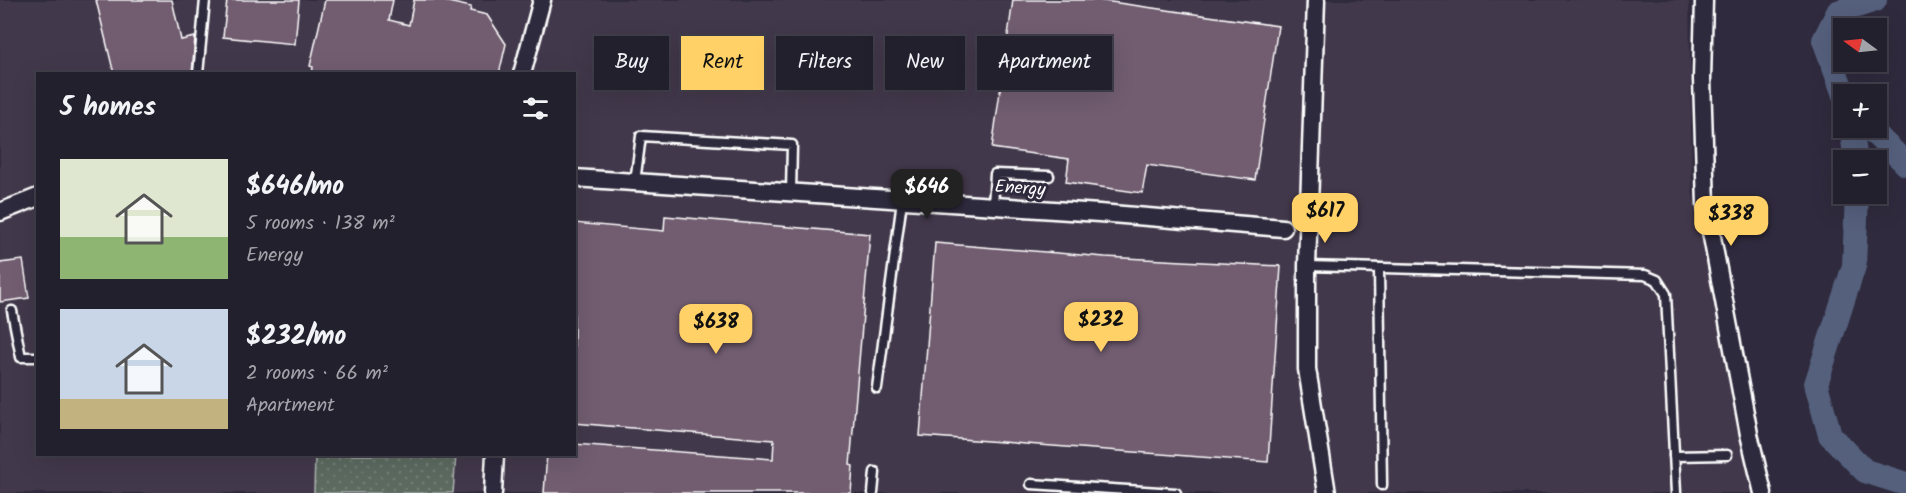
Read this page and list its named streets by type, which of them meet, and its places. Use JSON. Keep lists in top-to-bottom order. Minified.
{"streets":{"street":["Energy"]},"north":"left","page":{"map_buttons":["+","−"],"chip":["Buy","Rent","Filters","New","Apartment"],"heading":"5 homes","list":[{"name":"$646/mo","note":"5 rooms · 138 m² · Energy"},{"name":"$232/mo","note":"2 rooms · 66 m² · Apartment"}],"price":["$646","$617","$338","$232","$638"]}}
